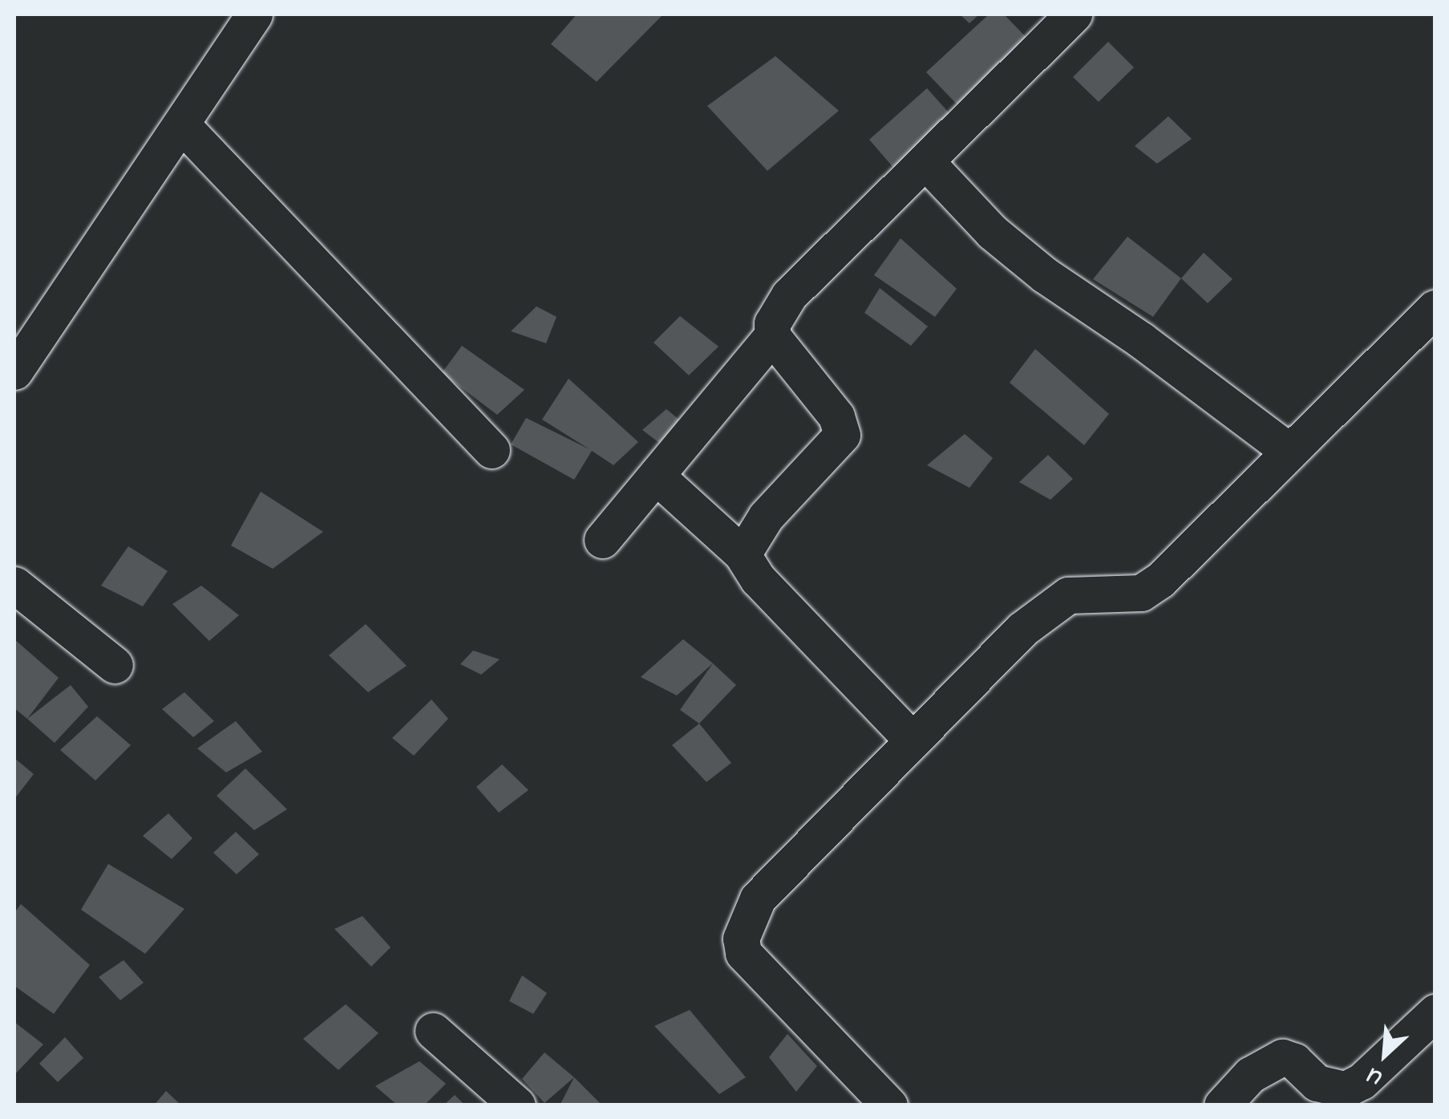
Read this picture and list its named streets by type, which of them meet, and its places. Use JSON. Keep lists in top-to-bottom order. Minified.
{"north":"bottom left"}
